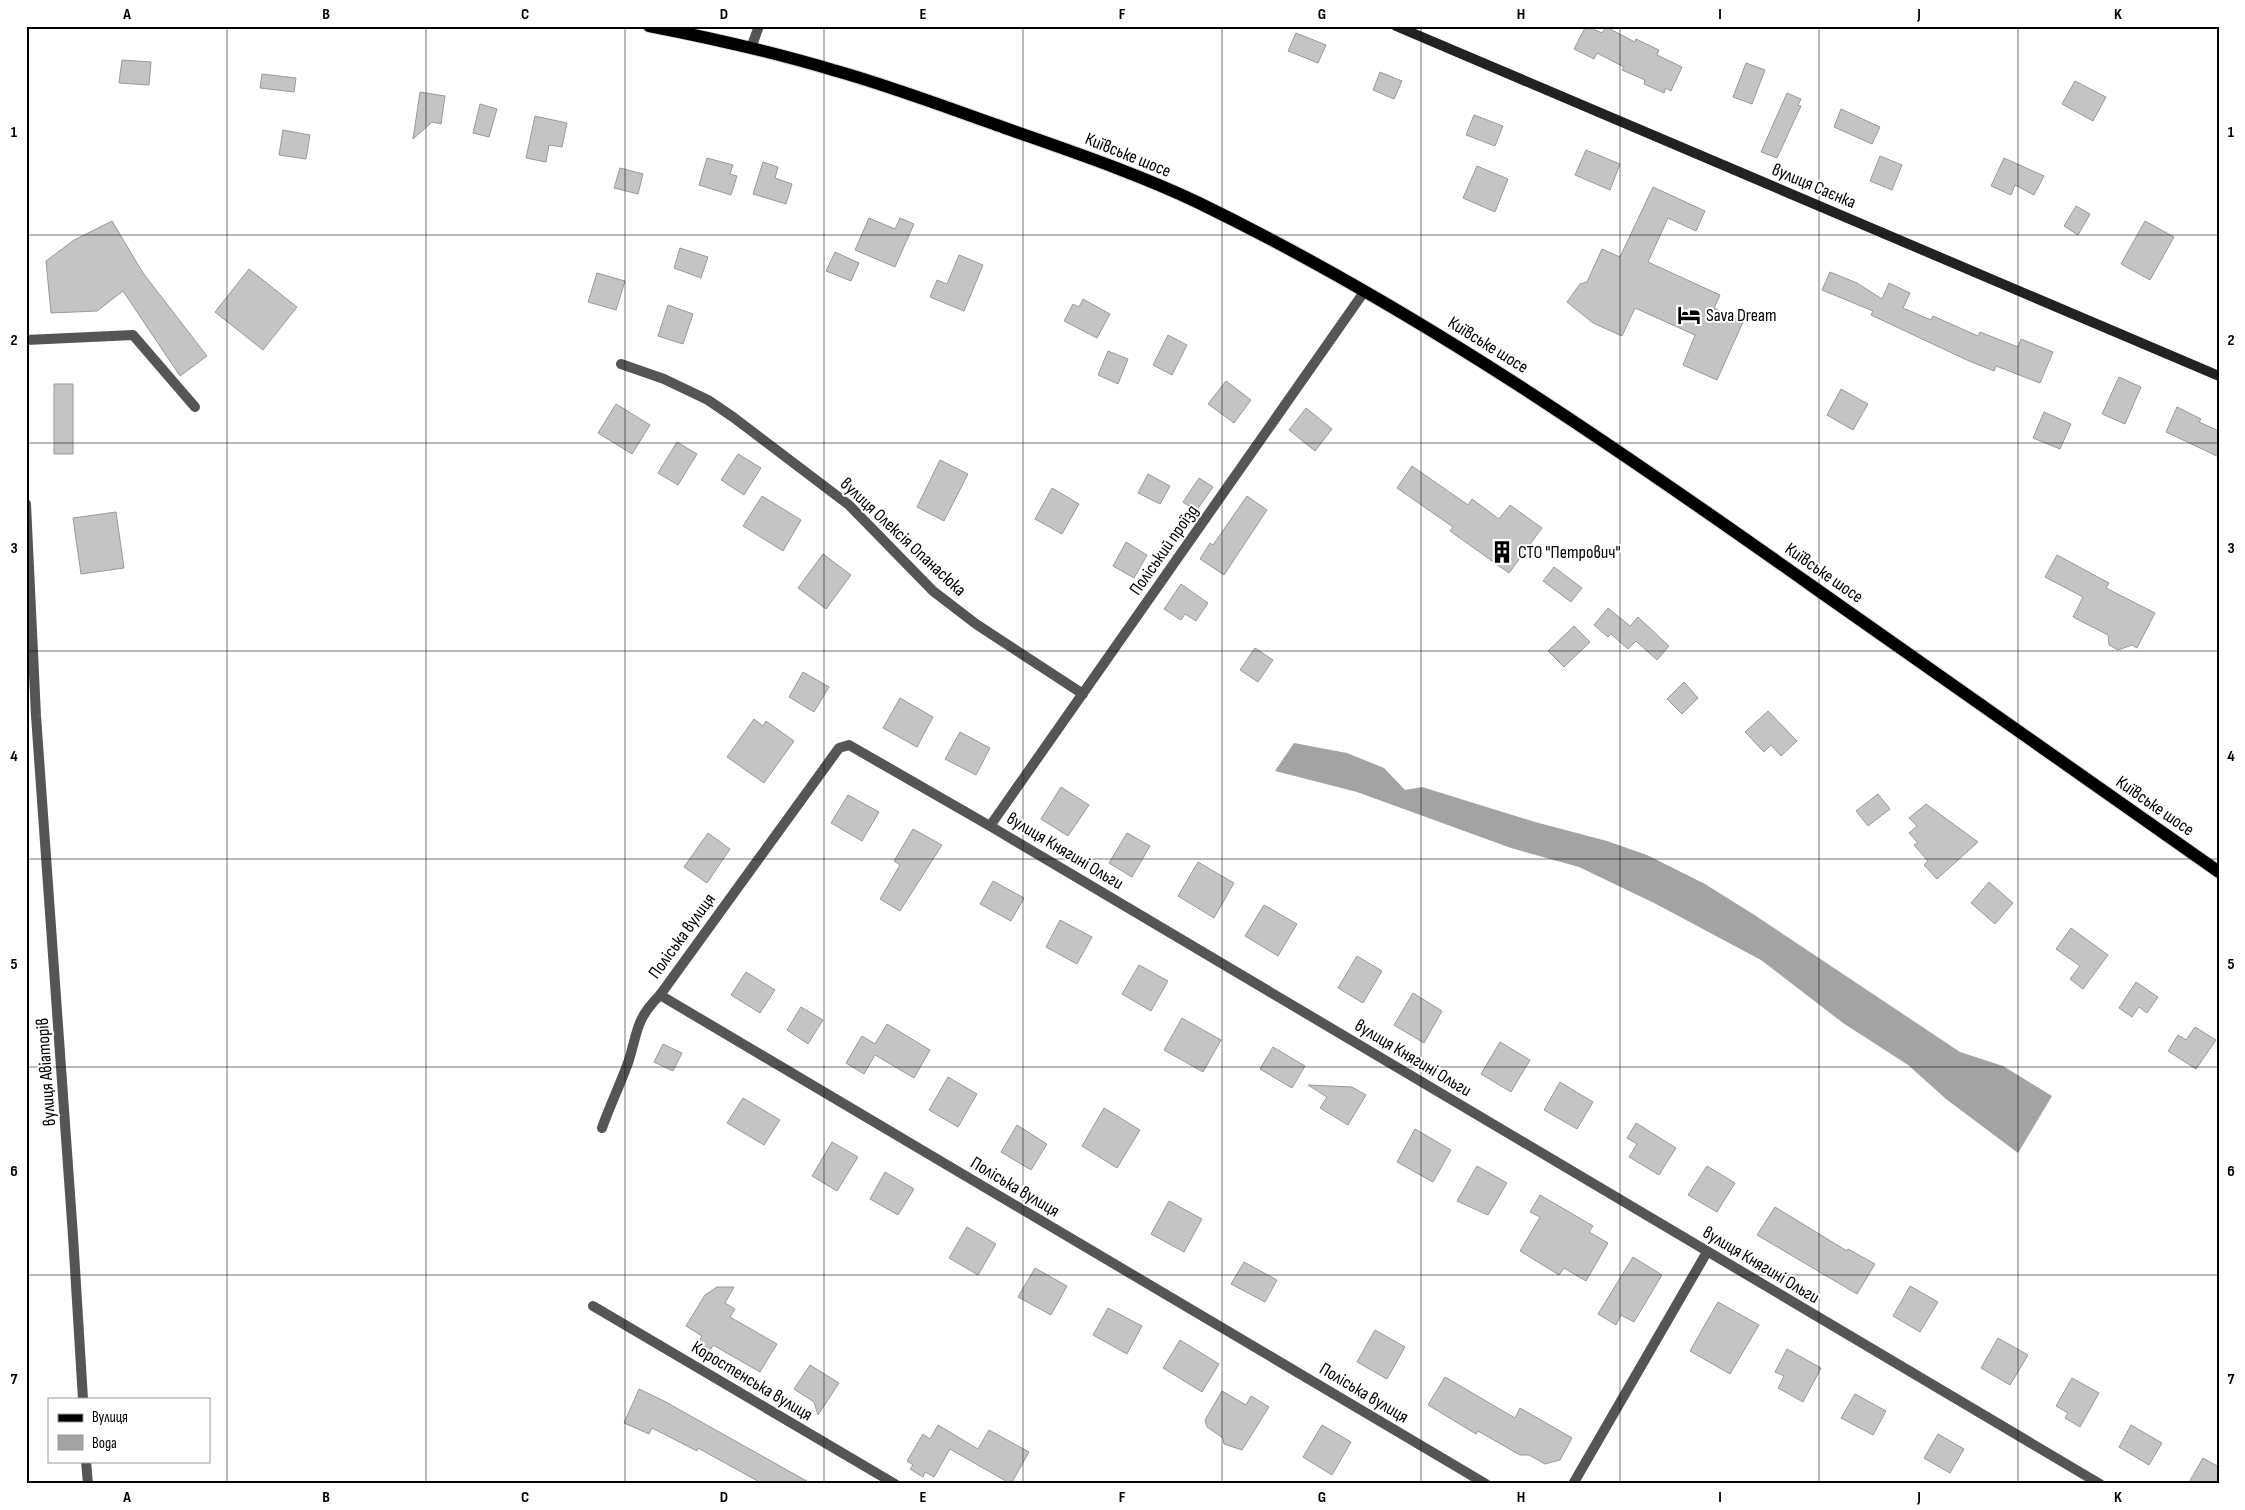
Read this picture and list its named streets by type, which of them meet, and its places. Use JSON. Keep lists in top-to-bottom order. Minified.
{"streets":{"main road":["Київське шосе"],"street":["вулиця Саєнка","вулиця Олексія Опанасюка","Поліський проїзд","вулиця Княгині Ольги","Поліська вулиця","вулиця Авіаторів","Коростенська вулиця"]},"crossings":[["Київське шосе","Поліський проїзд"],["вулиця Олексія Опанасюка","Поліський проїзд"],["Поліський проїзд","вулиця Княгині Ольги"],["вулиця Княгині Ольги","Поліська вулиця"]],"places":{"hotel":["Sava Dream"],"building":["СТО \"Петрович\""]},"legend":["Вулиця","Вода"],"grid":{"columns":["A","B","C","D","E","F","G","H","I","J","K"],"rows":["1","2","3","4","5","6","7"]}}
